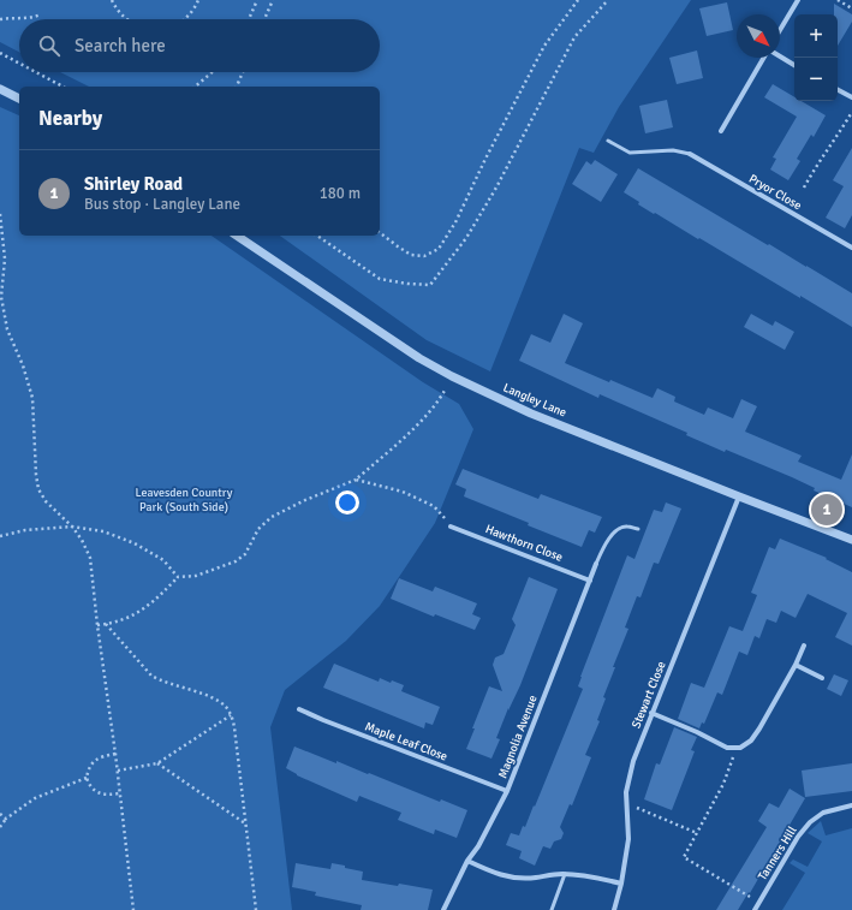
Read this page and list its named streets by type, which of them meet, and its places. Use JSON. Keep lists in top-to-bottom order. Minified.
{"streets":{"street":["Pryor Close","Langley Lane","Hawthorn Close","Stewart Close","Magnolia Avenue","Maple Leaf Close","Tanners Hill"]},"crossings":[["Langley Lane","Stewart Close"],["Hawthorn Close","Magnolia Avenue"],["Magnolia Avenue","Maple Leaf Close"]],"parks":["Leavesden Country Park (South Side)"],"north":"bottom right","page":{"map_buttons":["+","−"],"search":"Search here","heading":"Nearby","list":[{"mark":"1","name":"Shirley Road","note":"Bus stop · Langley Lane","value":"180 m"}],"pins":"1"}}
